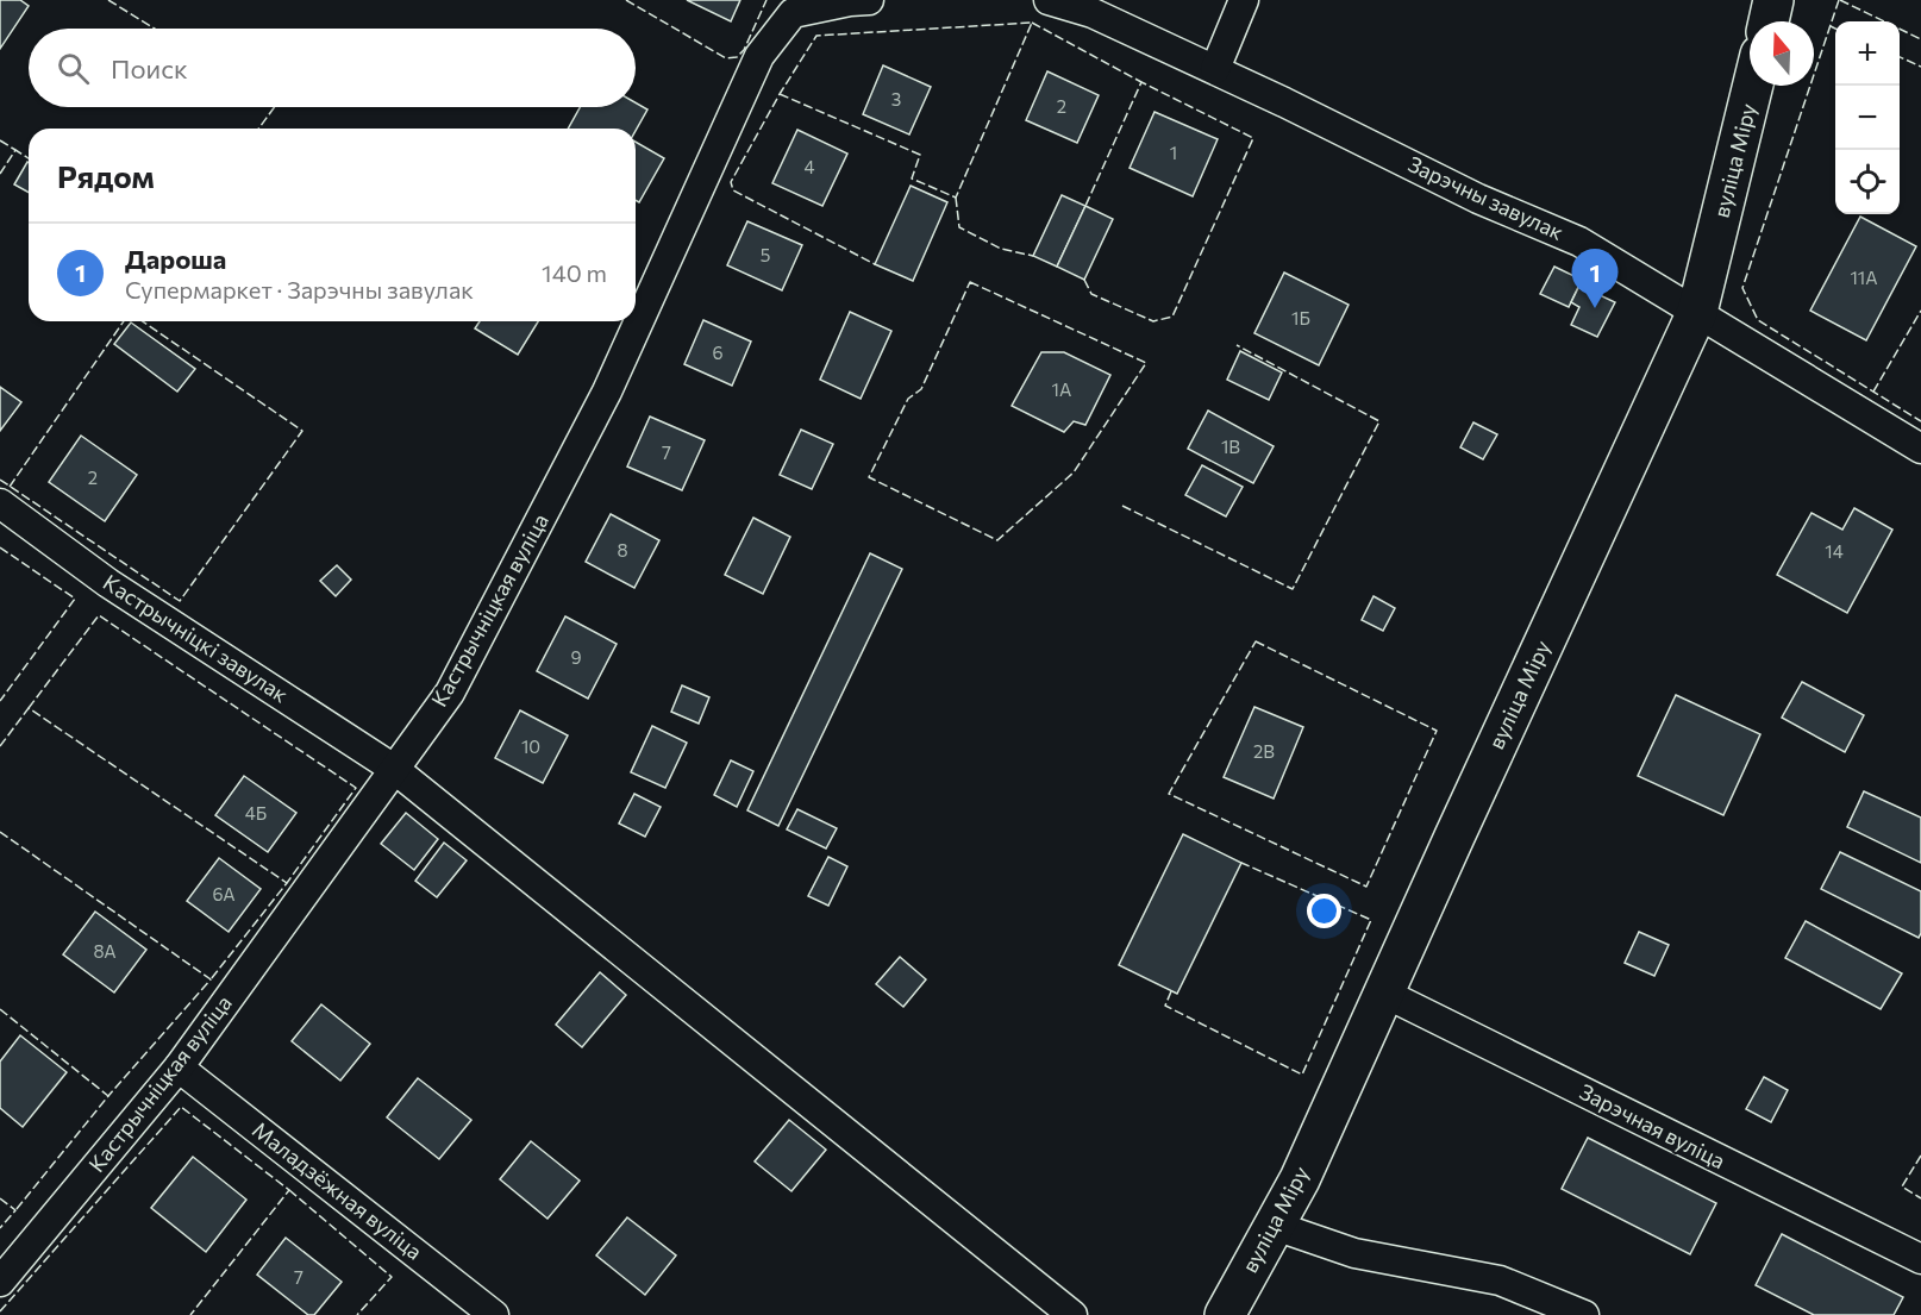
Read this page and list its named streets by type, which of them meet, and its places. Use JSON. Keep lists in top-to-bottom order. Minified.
{"streets":{"street":["вуліца Міру","Зарэчны завулак","Кастрычніцкая вуліца","Кастрычніцкі завулак","Зарэчная вуліца","Маладзёжная вуліца"]},"crossings":[["вуліца Міру","Зарэчны завулак"],["вуліца Міру","Зарэчная вуліца"],["Кастрычніцкая вуліца","Кастрычніцкі завулак"],["Кастрычніцкая вуліца","Маладзёжная вуліца"]],"house_numbers":["3","2","1","4","5","11А","1Б","6","1А","1В","7","2","8","14","9","10","2В","4Б","6А","8А","7"],"north":"top","page":{"map_buttons":["+","−"],"search":"Поиск","heading":"Рядом","list":[{"mark":"1","name":"Дароша","note":"Супермаркет · Зарэчны завулак","value":"140 m"}],"pins":"1"}}
